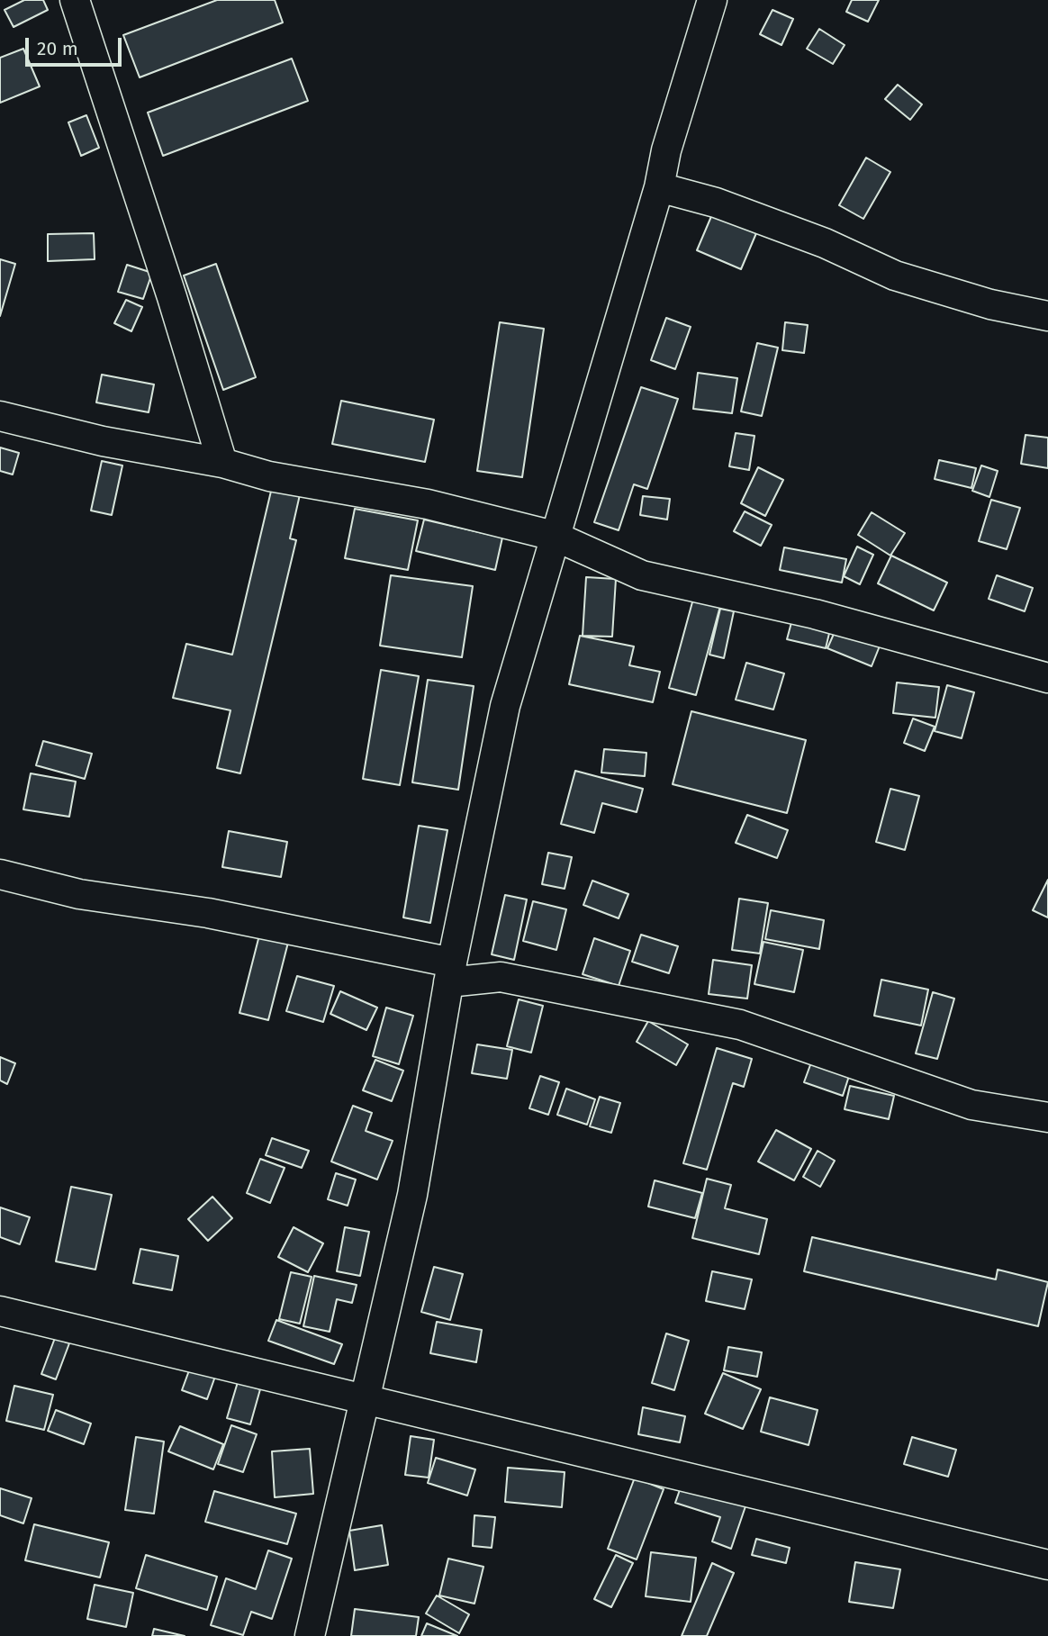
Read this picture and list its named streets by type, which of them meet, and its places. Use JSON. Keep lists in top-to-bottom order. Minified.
{"scale_bar":"20 m"}
